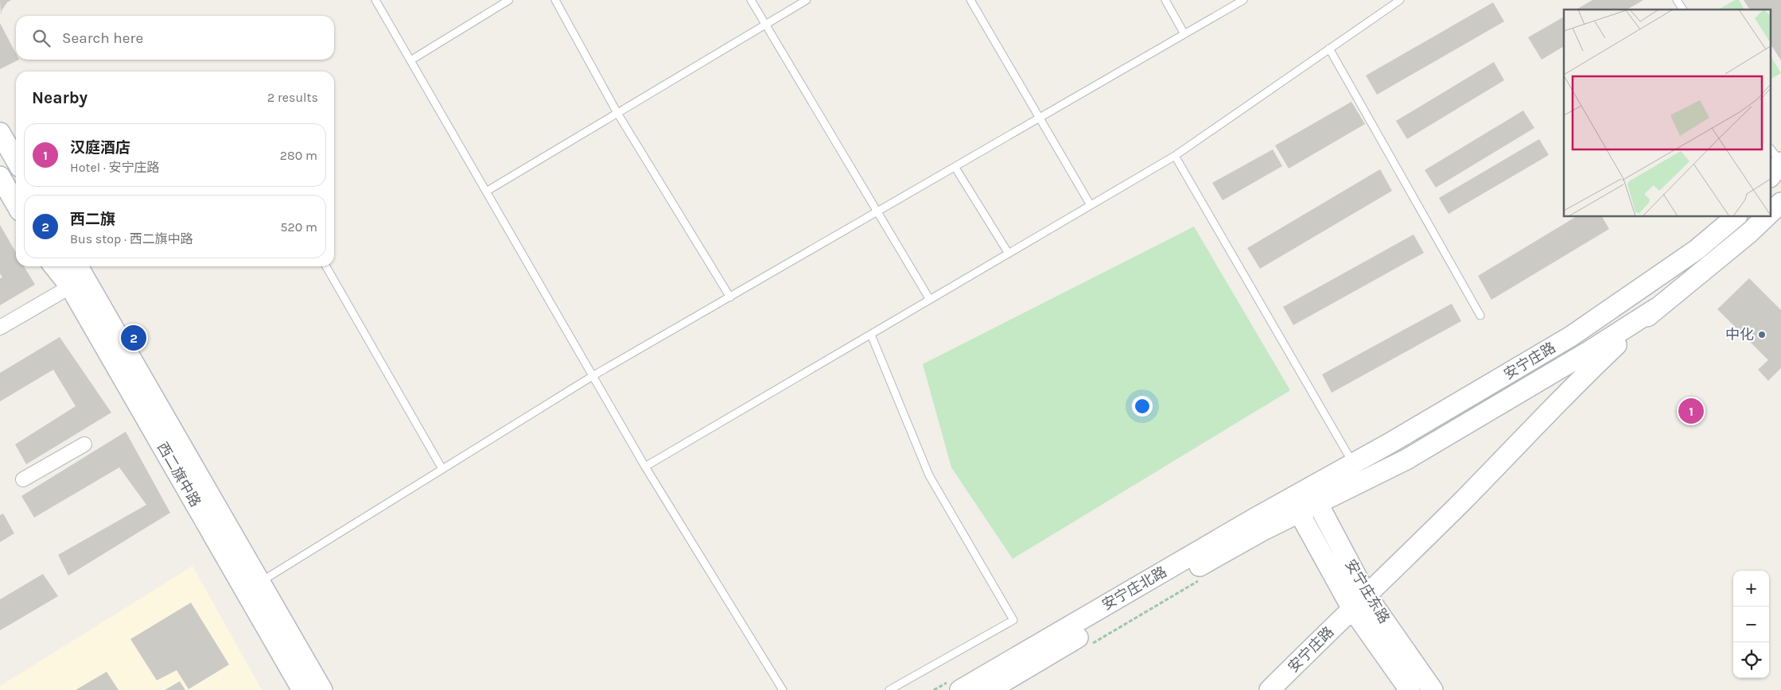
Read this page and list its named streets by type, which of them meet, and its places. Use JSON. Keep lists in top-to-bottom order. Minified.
{"streets":{"main road":["安宁庄路","西二旗中路","安宁庄北路","安宁庄东路"]},"crossings":[["安宁庄路","安宁庄北路"],["安宁庄路","安宁庄东路"],["安宁庄北路","安宁庄东路"]],"places":["中化"],"page":{"search":"Search here","heading":["Nearby","2 results"],"list":[{"mark":"1","name":"汉庭酒店","note":"Hotel · 安宁庄路","value":"280 m"},{"mark":"2","name":"西二旗","note":"Bus stop · 西二旗中路","value":"520 m"}],"pins":["2","1"],"map_buttons":["+","−"]}}
